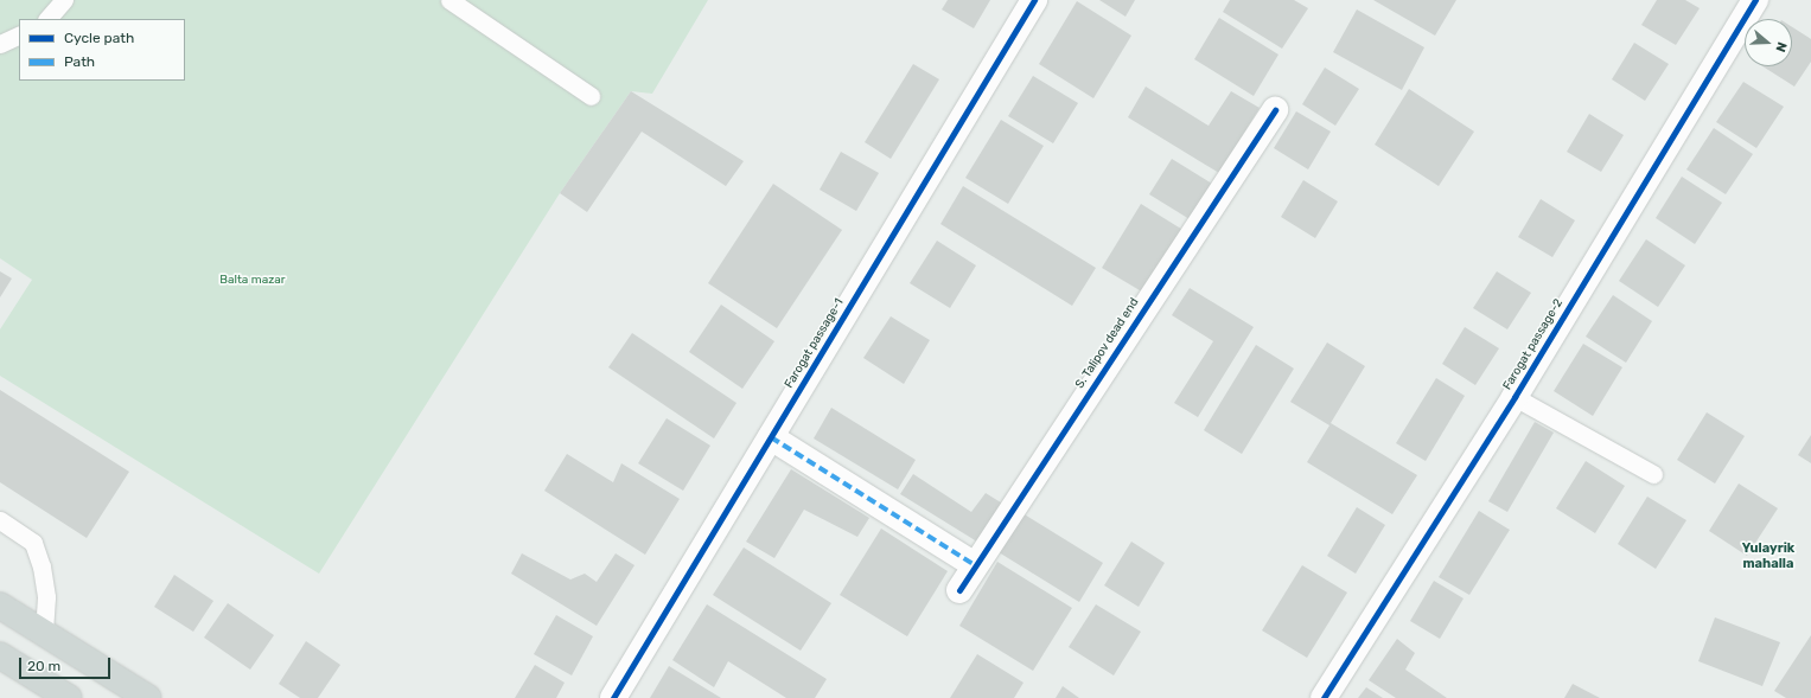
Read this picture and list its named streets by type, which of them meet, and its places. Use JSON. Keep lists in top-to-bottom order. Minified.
{"streets":{"street":["Farogat passage-1","S. Talipov dead end","Farogat passage-2"]},"districts":["Yulayrik mahalla"],"parks":["Balta mazar"],"legend":["Cycle path","Path"],"scale_bar":"20 m","north":"right"}
